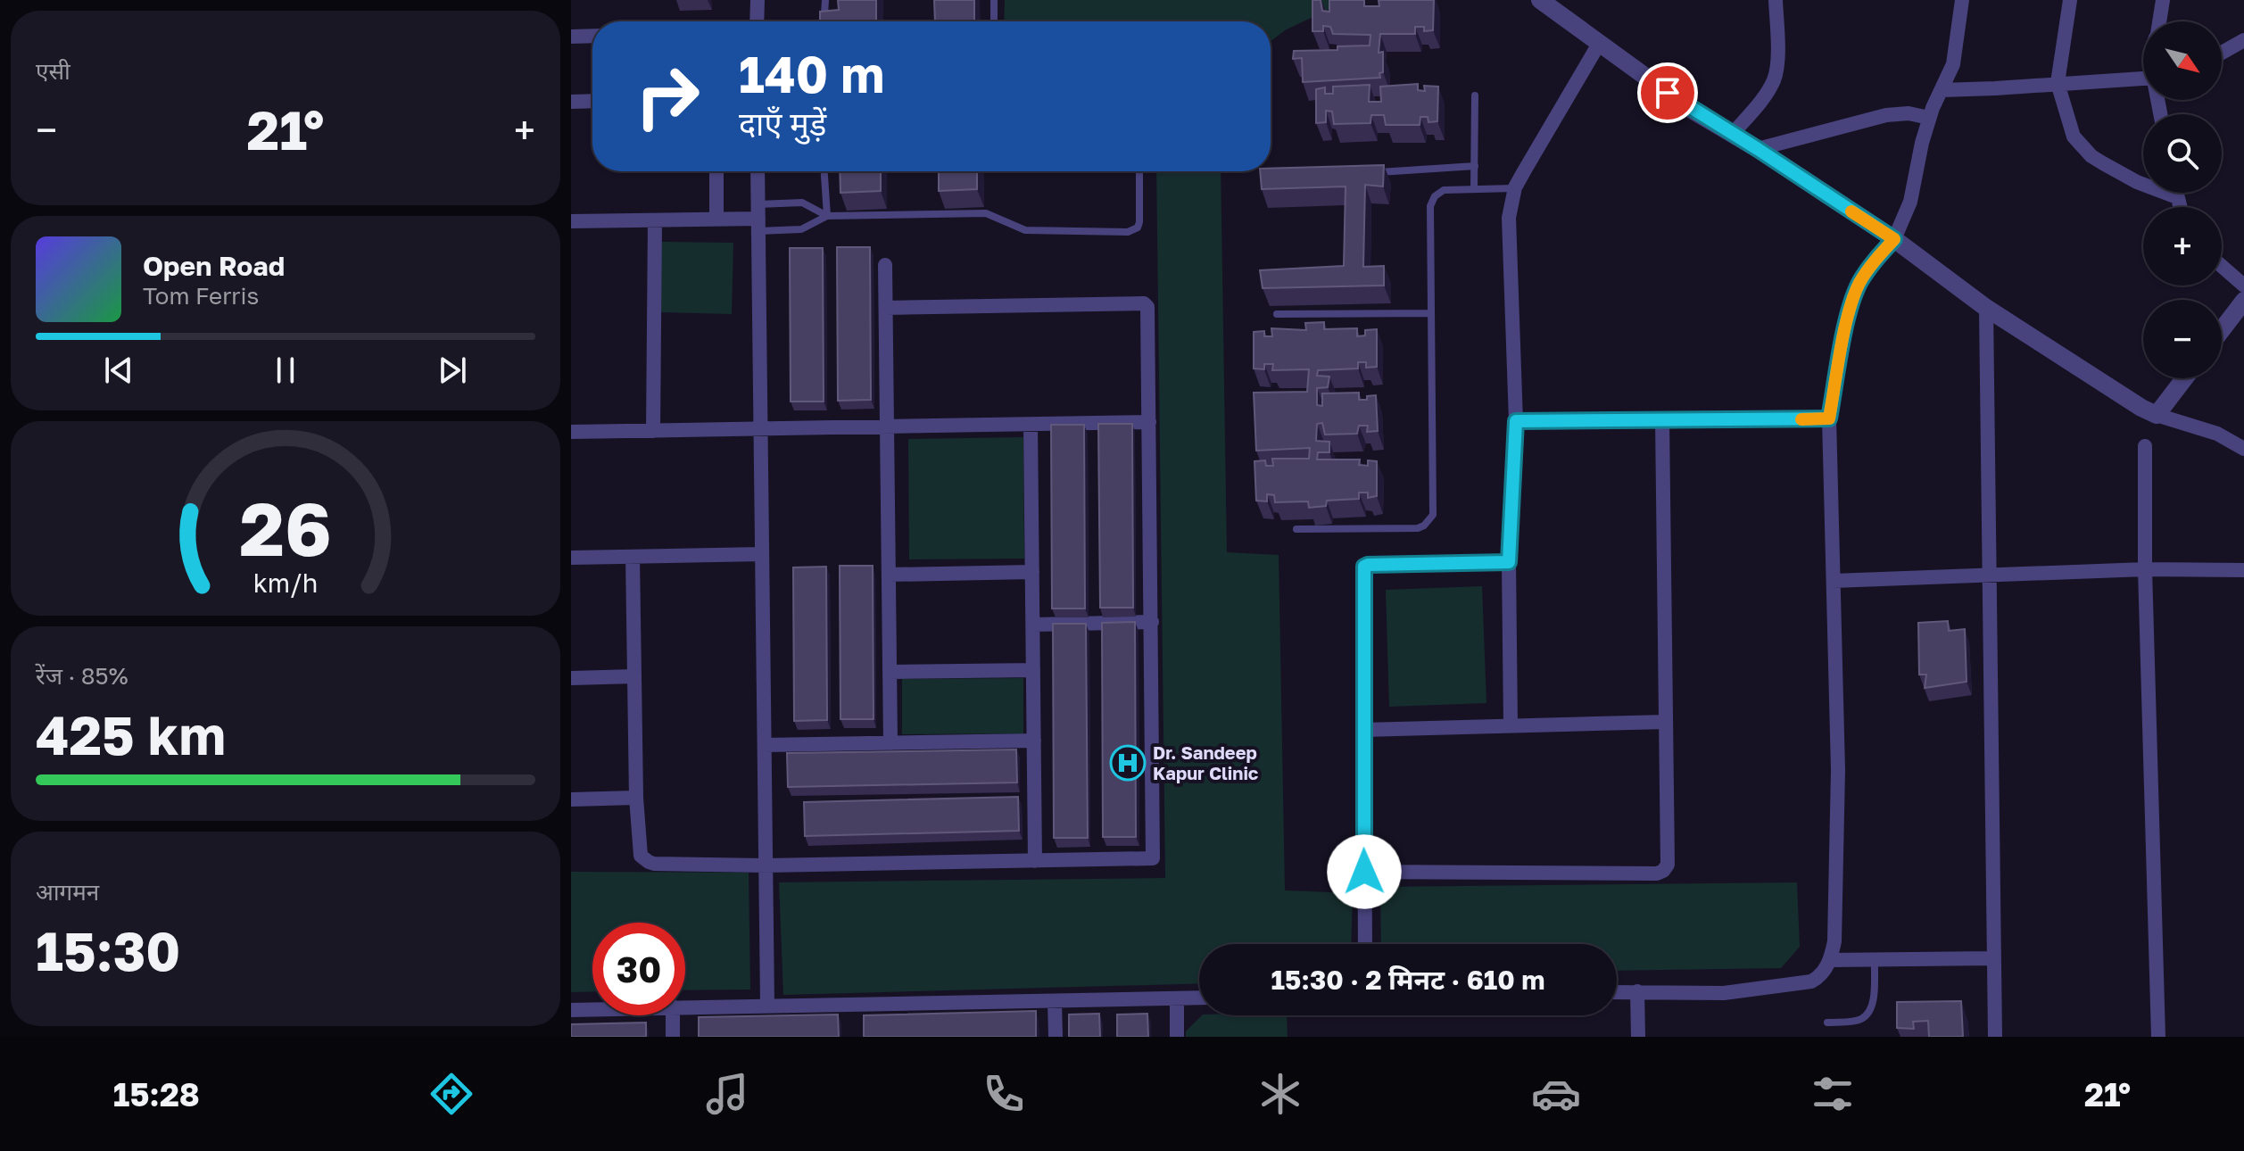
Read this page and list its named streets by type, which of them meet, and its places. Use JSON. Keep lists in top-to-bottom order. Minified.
{"places":{"hospital":["Dr. Sandeep Kapur Clinic"]},"north":"bottom right","page":{"tile":["एसी",["रेंज · 85%","425 km"],["आगमन","15:30"]],"map_buttons":["+","−"],"turn":["140 m","दाएँ मुड़ें"],"heat":["−","21°","+"],"song":["Open Road","Tom Ferris"],"limit":"30","trip":"15:30 · 2 मिनट · 610 m","tabs":["15:28","21°"],"gauge":["26","km/h"]}}
